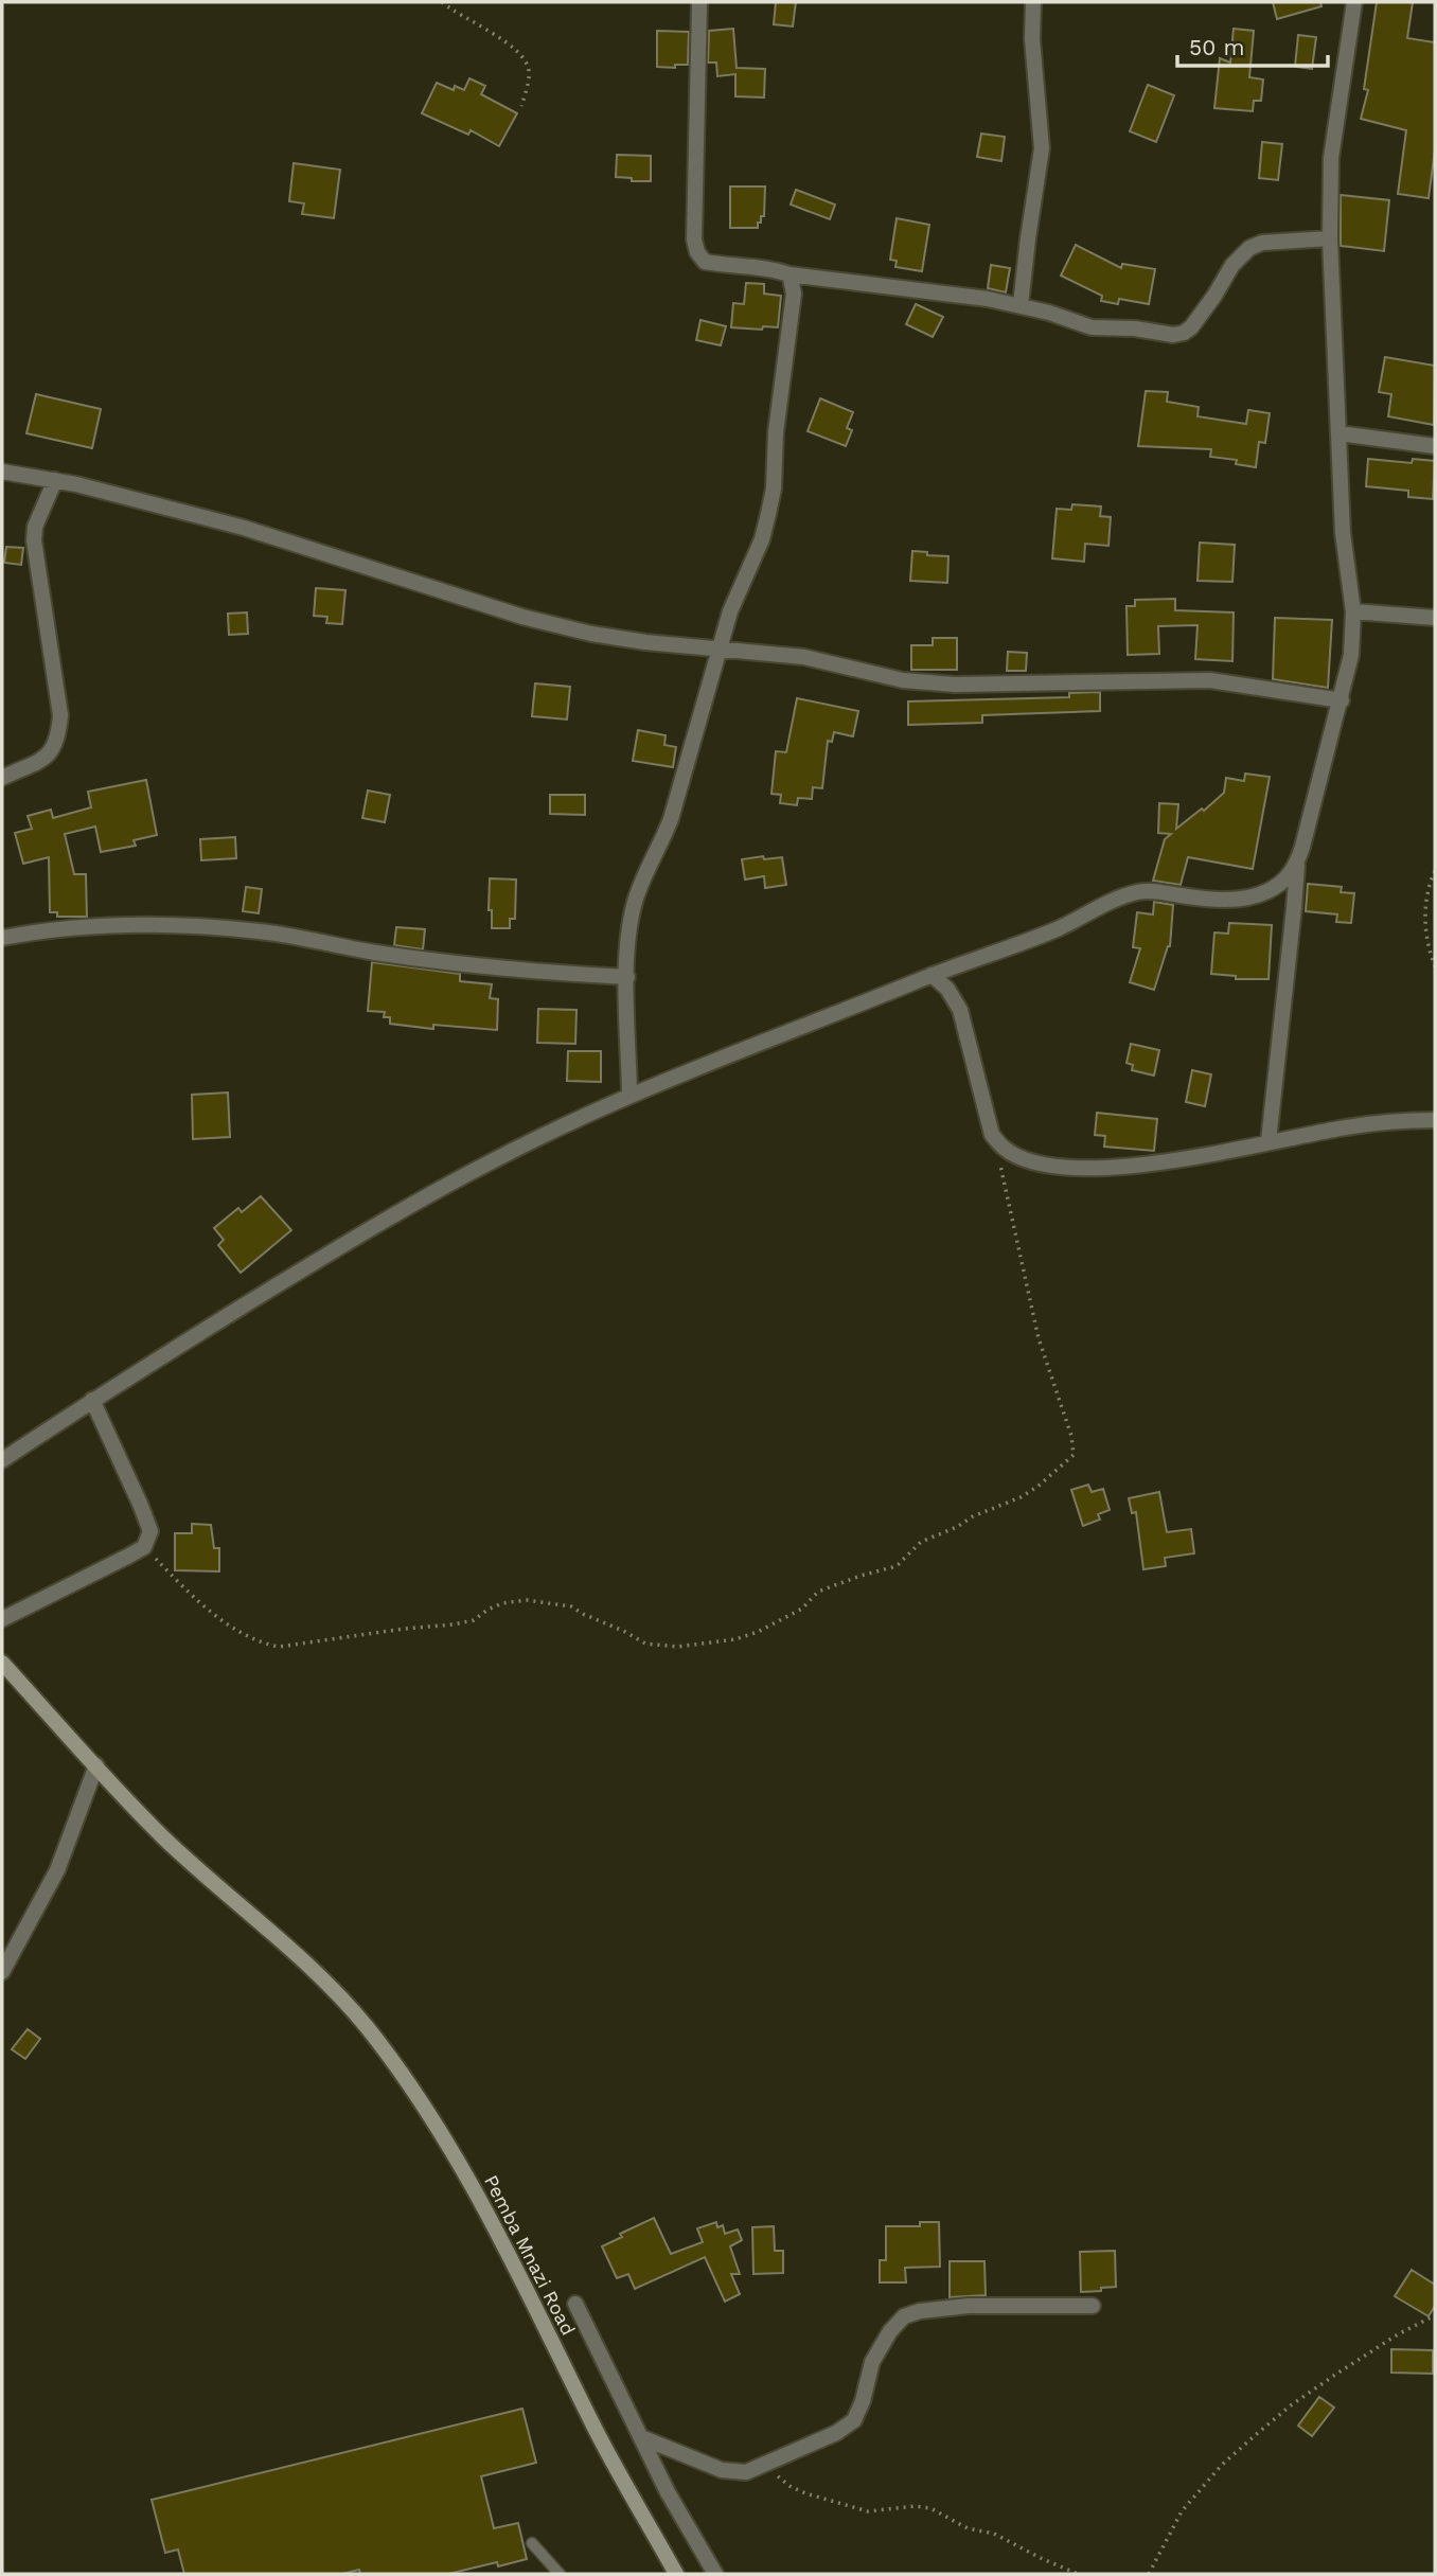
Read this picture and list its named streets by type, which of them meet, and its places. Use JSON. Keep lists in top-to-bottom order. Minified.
{"streets":{"main road":["Pemba Mnazi Road"]},"scale_bar":"50 m"}
